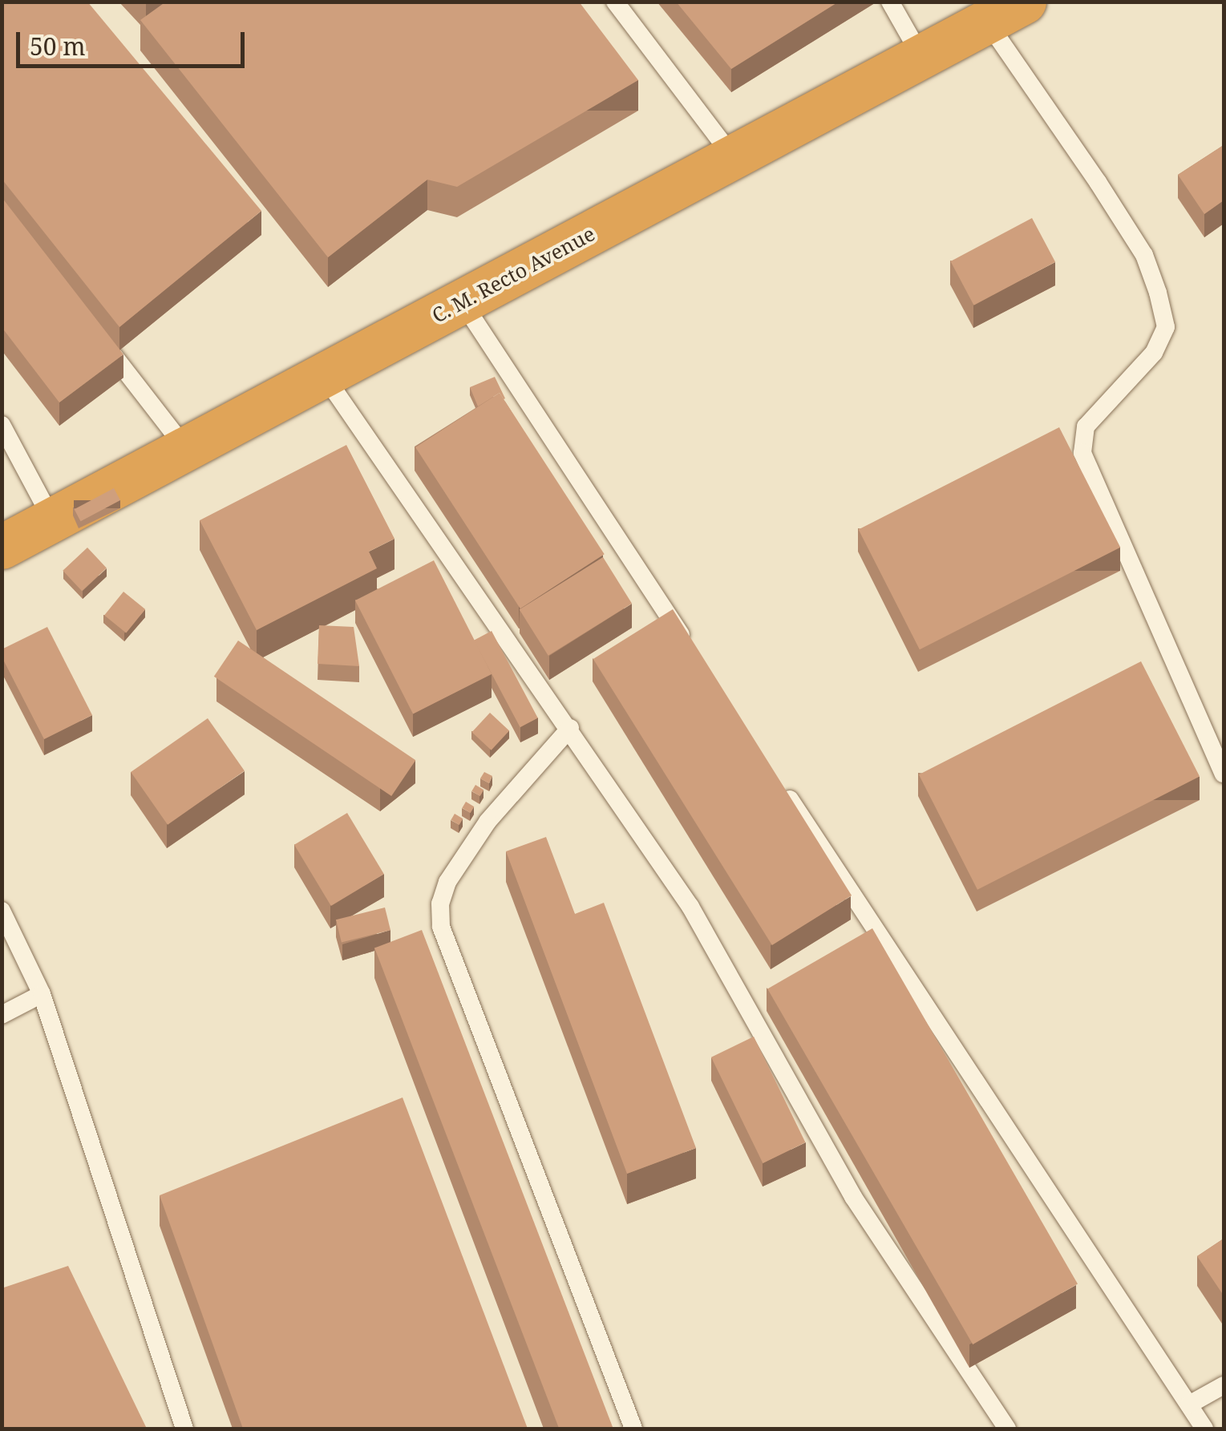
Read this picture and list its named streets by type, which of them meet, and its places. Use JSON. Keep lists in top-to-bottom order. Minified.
{"streets":{"highway":["C. M. Recto Avenue"]},"scale_bar":"50 m"}
